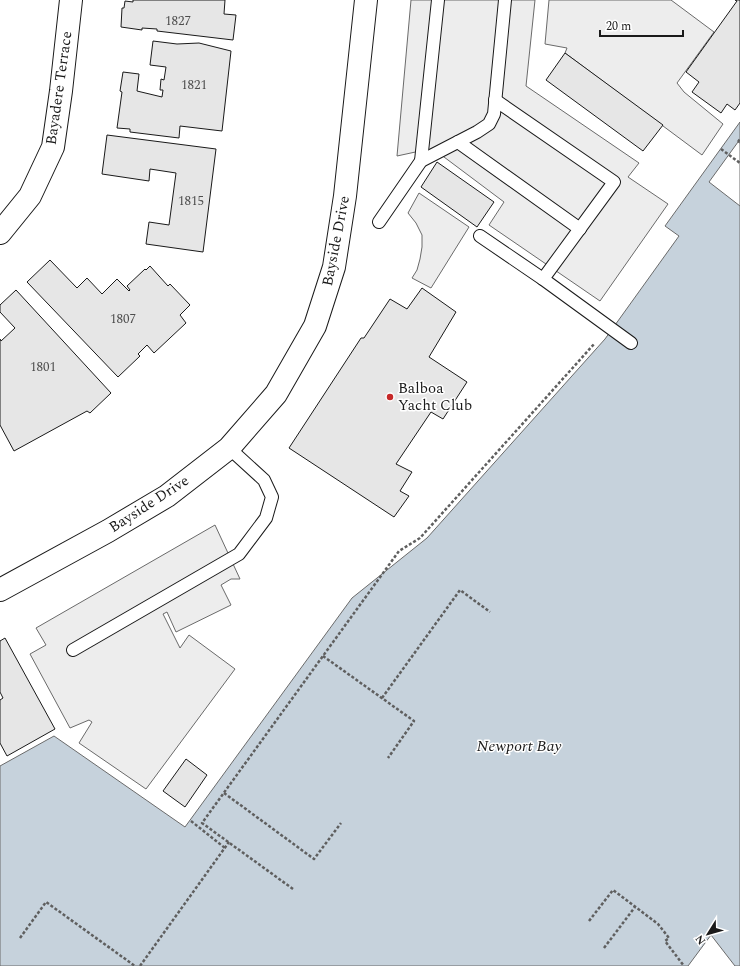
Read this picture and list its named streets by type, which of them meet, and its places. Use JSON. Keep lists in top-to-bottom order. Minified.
{"streets":{"main road":["Bayadere Terrace","Bayside Drive"]},"water":["Newport Bay"],"places":["Balboa Yacht Club"],"house_numbers":["1827","1821","1815","1807","1801"],"scale_bar":"20 m","north":"bottom left"}
